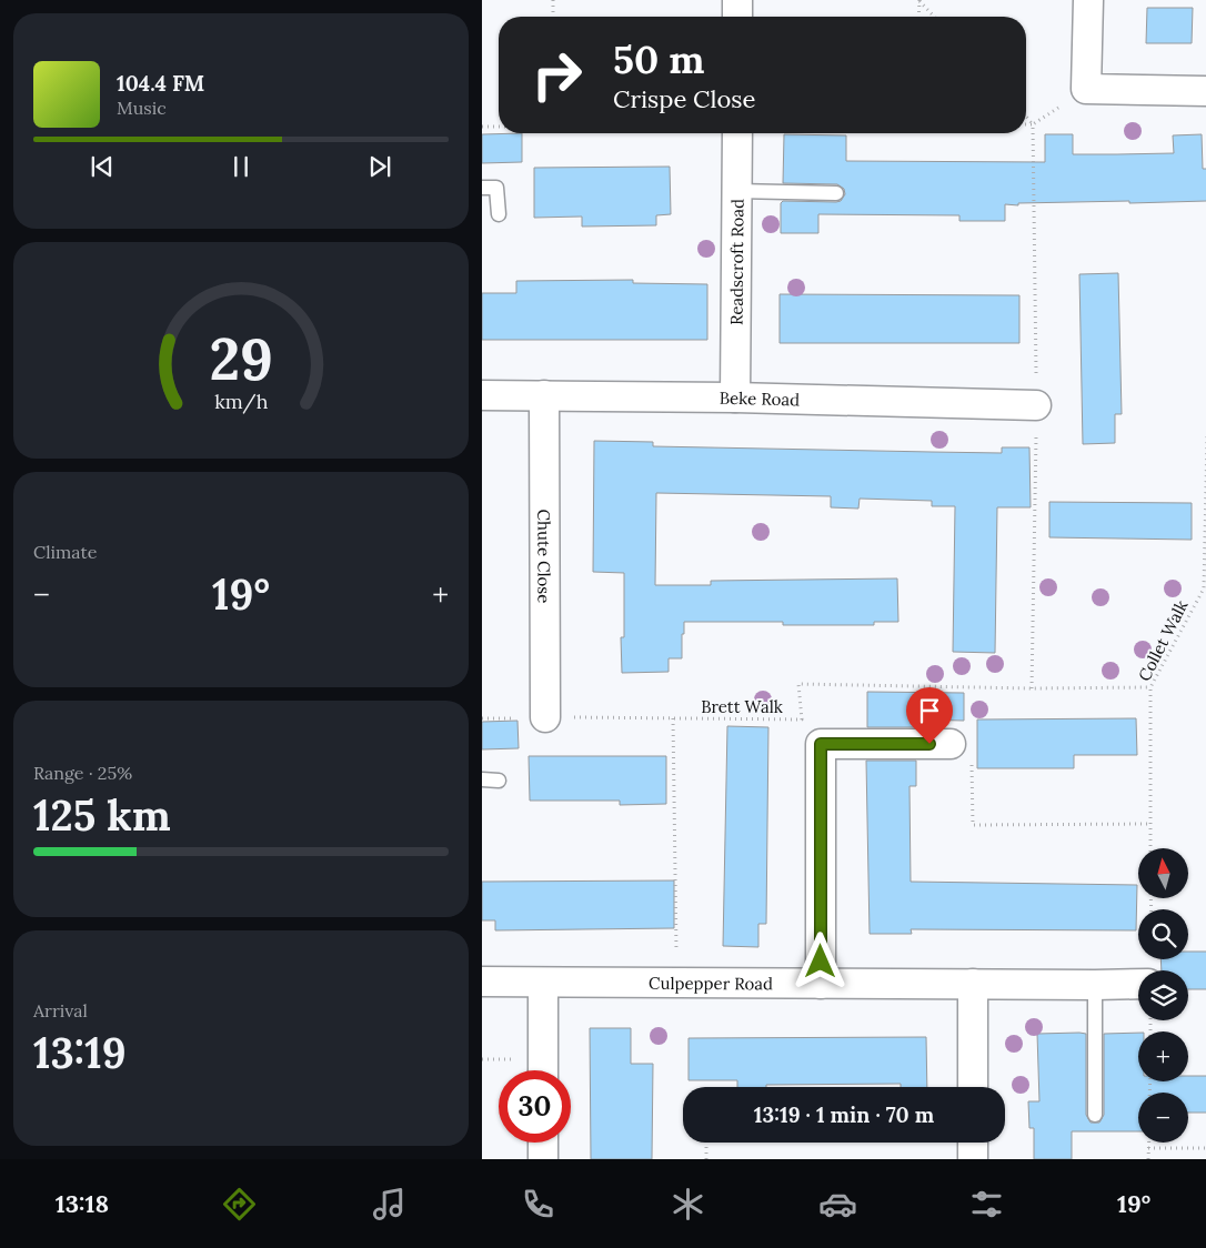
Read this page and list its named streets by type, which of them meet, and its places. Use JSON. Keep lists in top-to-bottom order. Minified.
{"streets":{"street":["Readscroft Road","Beke Road","Chute Close","Culpepper Road"],"path":["Collet Walk","Brett Walk"]},"crossings":[["Readscroft Road","Beke Road"],["Beke Road","Chute Close"],["Chute Close","Brett Walk"],["Collet Walk","Brett Walk"]],"north":"top","page":{"turn":["50 m","Crispe Close"],"song":["104.4 FM","Music"],"tile":["Climate",["Range · 25%","125 km"],["Arrival","13:19"]],"heat":["−","19°","+"],"map_buttons":["+","−"],"limit":"30","trip":"13:19 · 1 min · 70 m","tabs":["13:18","19°"],"gauge":["29","km/h"]}}
